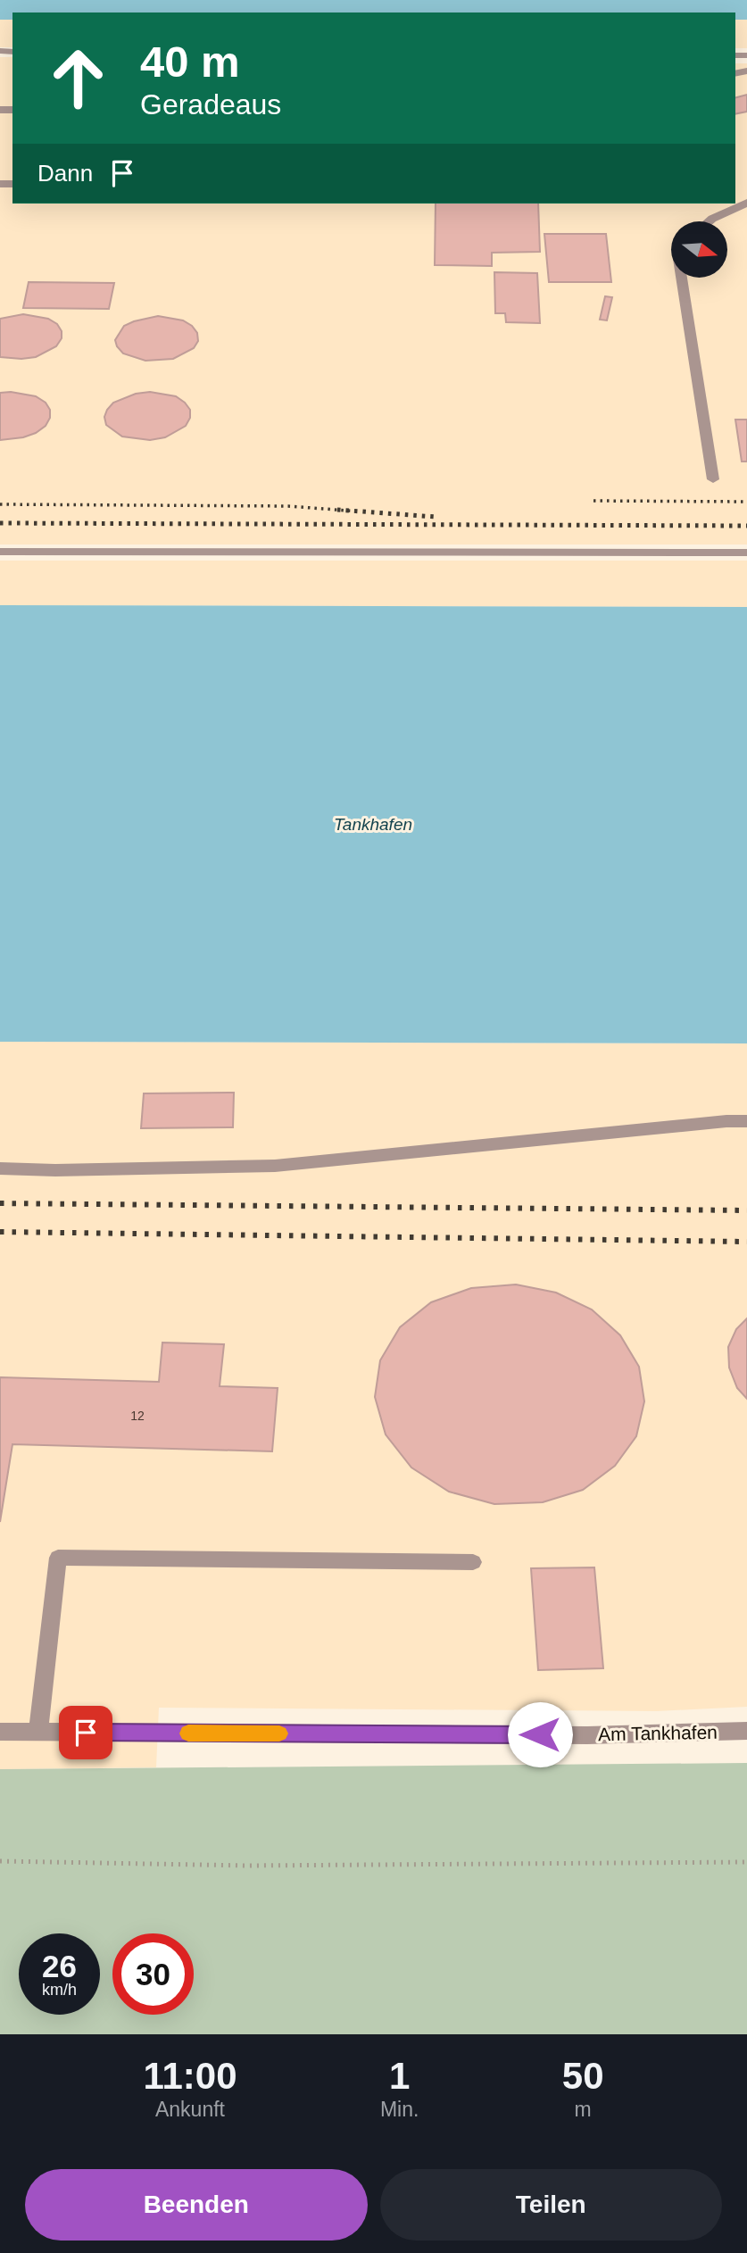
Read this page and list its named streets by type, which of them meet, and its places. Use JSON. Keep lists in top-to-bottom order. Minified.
{"streets":{"street":["Am Tankhafen"]},"water":["Tankhafen"],"house_numbers":["12"],"north":"right","page":{"turn":["40 m","Geradeaus"],"then":"Dann","speed":"26 km/h","limit":"30","eta":["11:00","Ankunft","1","Min.","50","m"],"buttons":["Beenden","Teilen"]}}
